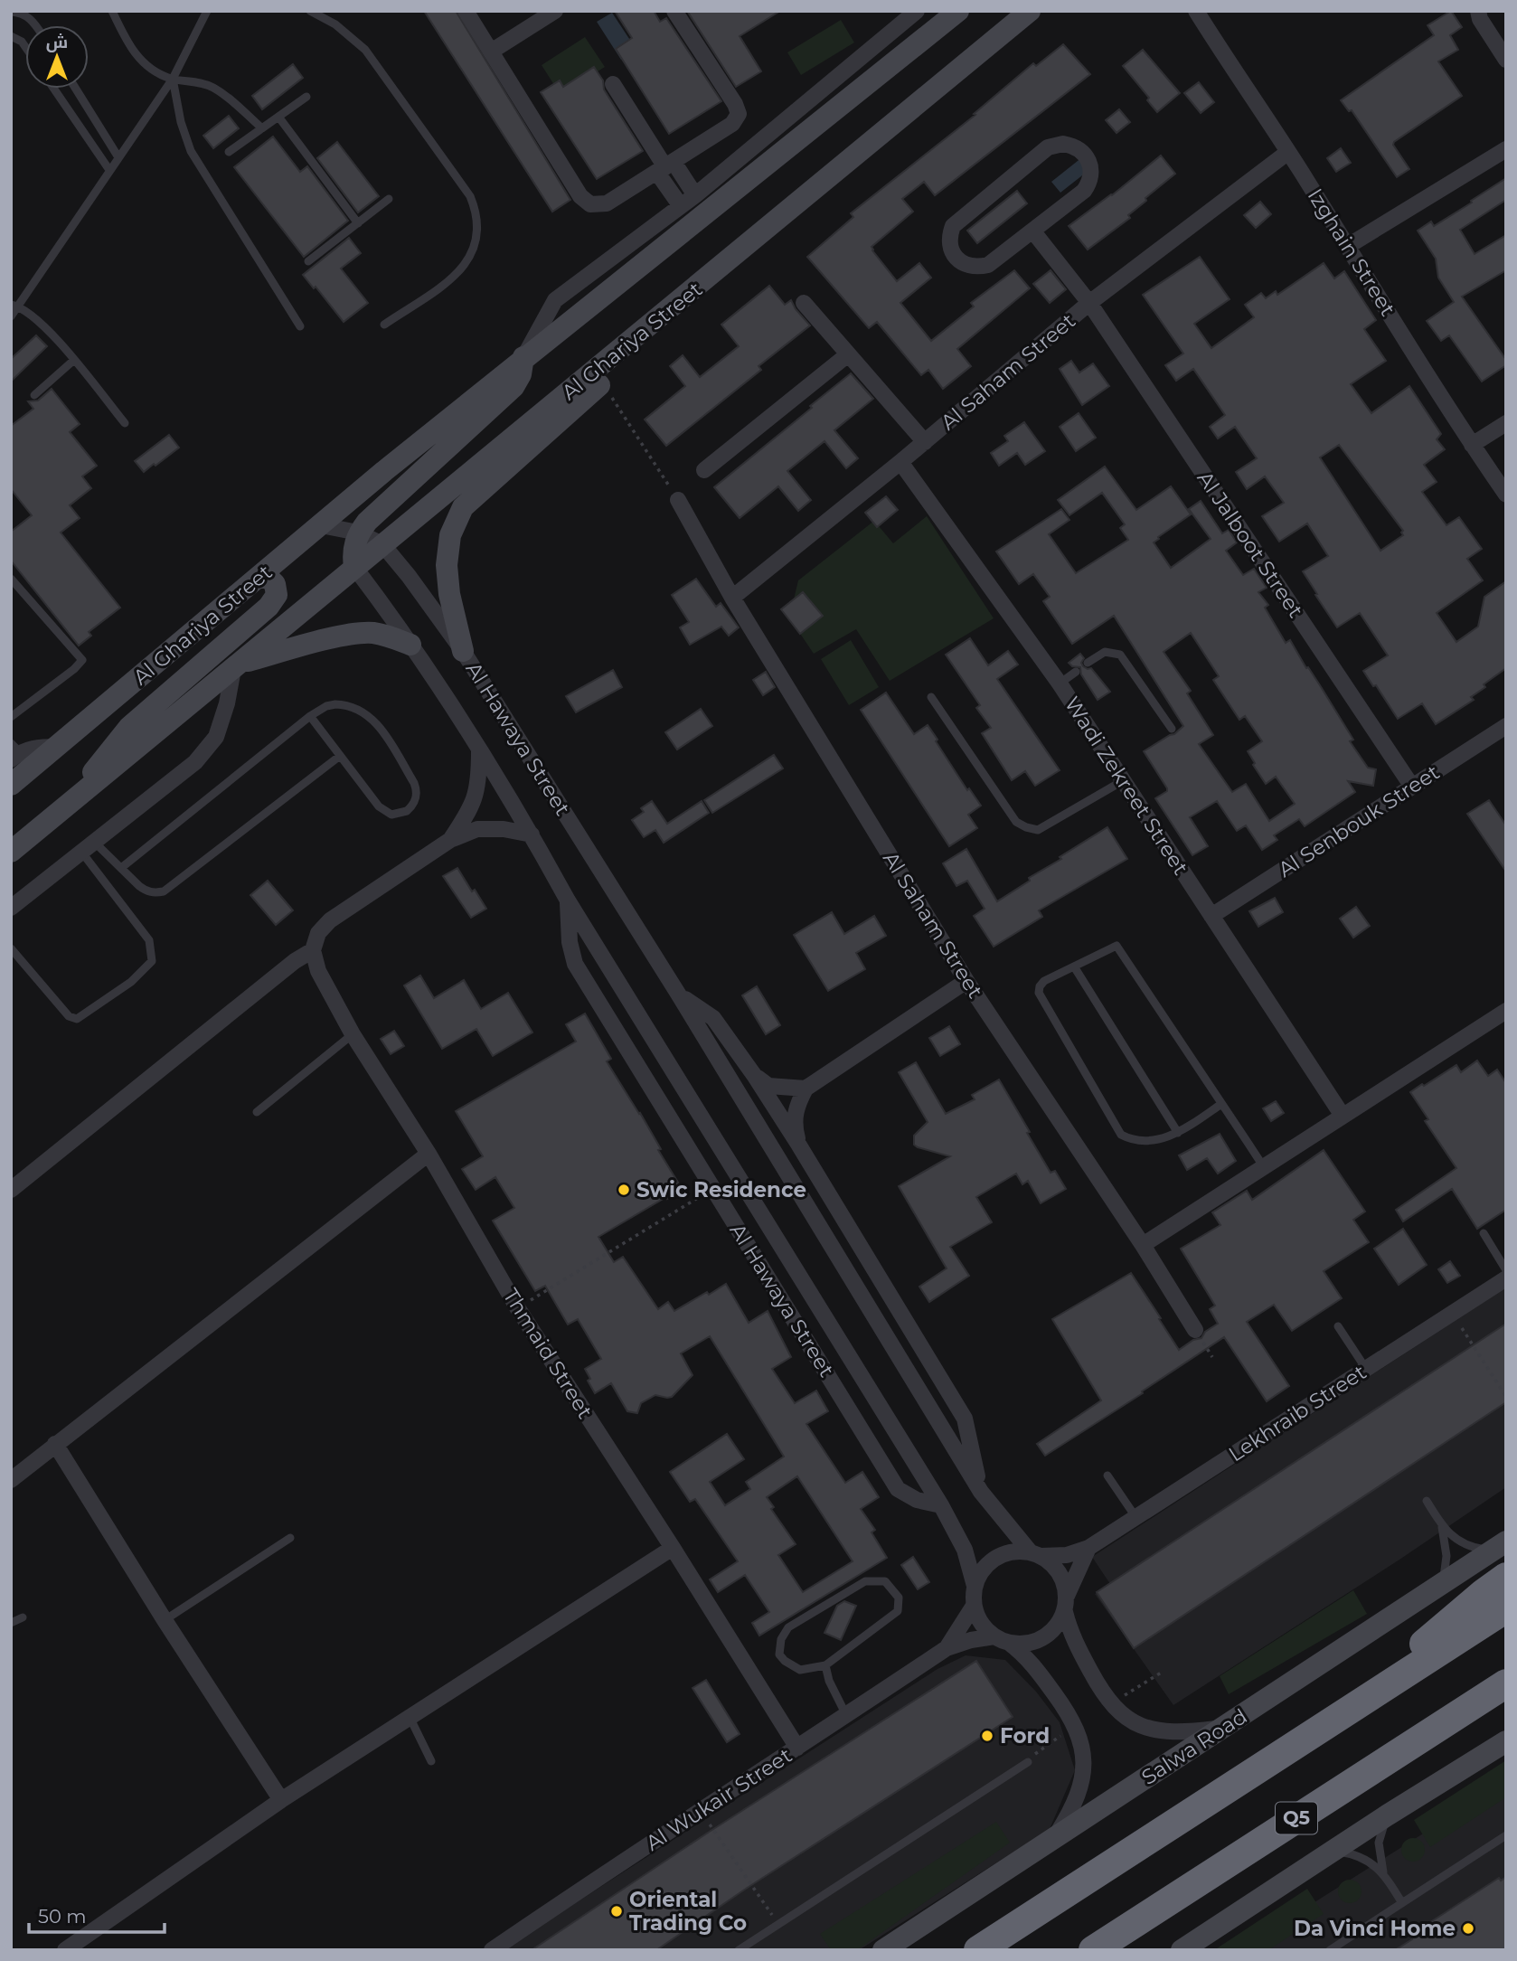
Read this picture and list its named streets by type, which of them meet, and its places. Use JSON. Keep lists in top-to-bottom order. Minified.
{"streets":{"highway":["Q5"],"street":["Izghain Street","Al Ghariya Street","Al Saham Street","Al Jalboot Street","Al Hawaya Street","Wadi Zekreet Street","Al Senbouk Street","Thmaid Street","Lekhraib Street","Salwa Road","Al Wukair Street"]},"crossings":[["Izghain Street","Al Saham Street"],["Al Ghariya Street","Al Hawaya Street"],["Al Saham Street","Al Jalboot Street"],["Al Saham Street","Wadi Zekreet Street"],["Al Jalboot Street","Al Senbouk Street"],["Al Hawaya Street","Lekhraib Street"],["Al Hawaya Street","Al Wukair Street"],["Wadi Zekreet Street","Al Senbouk Street"],["Thmaid Street","Al Wukair Street"],["Lekhraib Street","Al Wukair Street"]],"places":["Swic Residence","Ford","Oriental Trading Co","Da Vinci Home"],"scale_bar":"50 m","north":"top"}
